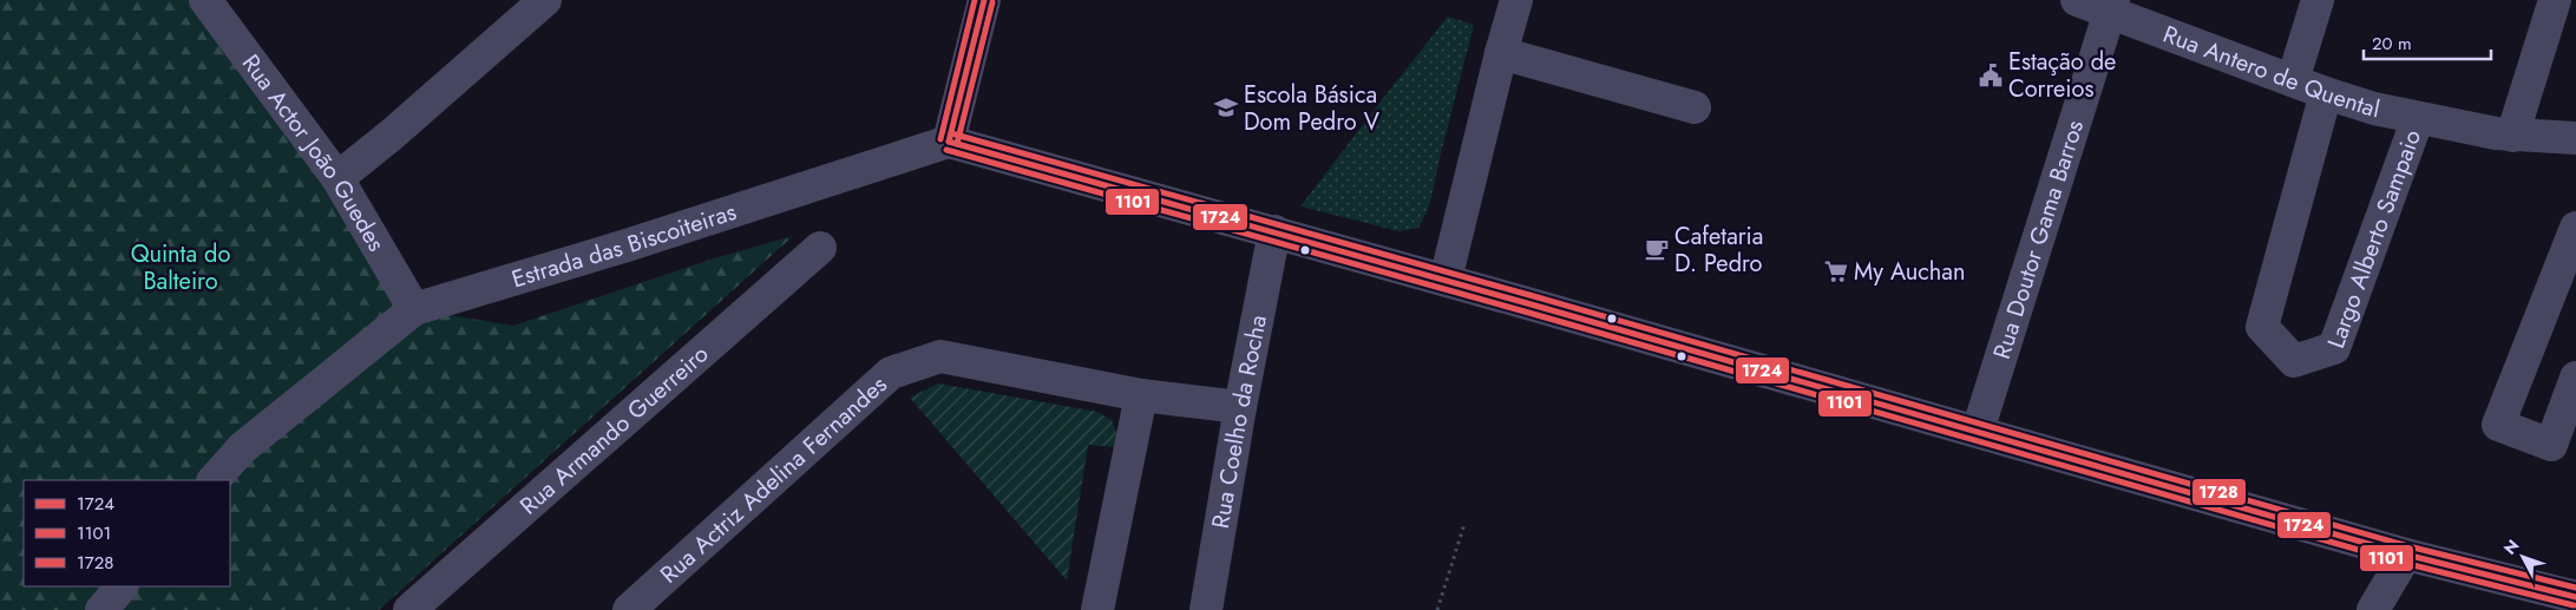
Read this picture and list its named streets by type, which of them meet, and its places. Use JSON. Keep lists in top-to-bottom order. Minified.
{"streets":{"street":["Rua Antero de Quental","Rua Actor João Guedes","Largo Alberto Sampaio","Rua Doutor Gama Barros","Estrada das Biscoiteiras","Rua Coelho da Rocha","Rua Armando Guerreiro","Rua Actriz Adelina Fernandes"]},"crossings":[["Rua Antero de Quental","Largo Alberto Sampaio"],["Rua Antero de Quental","Rua Doutor Gama Barros"],["Rua Actor João Guedes","Estrada das Biscoiteiras"],["Rua Coelho da Rocha","Rua Actriz Adelina Fernandes"]],"parks":["Quinta do Balteiro"],"places":{"public building":["Estação de Correios"],"school or university":["Escola Básica Dom Pedro V"],"cafe":["Cafetaria D. Pedro"],"supermarket":["My Auchan"]},"lines":["transit line 1724","transit line 1728","transit line 1101"],"legend":["1724","1101","1728"],"scale_bar":"20 m","north":"top left"}
